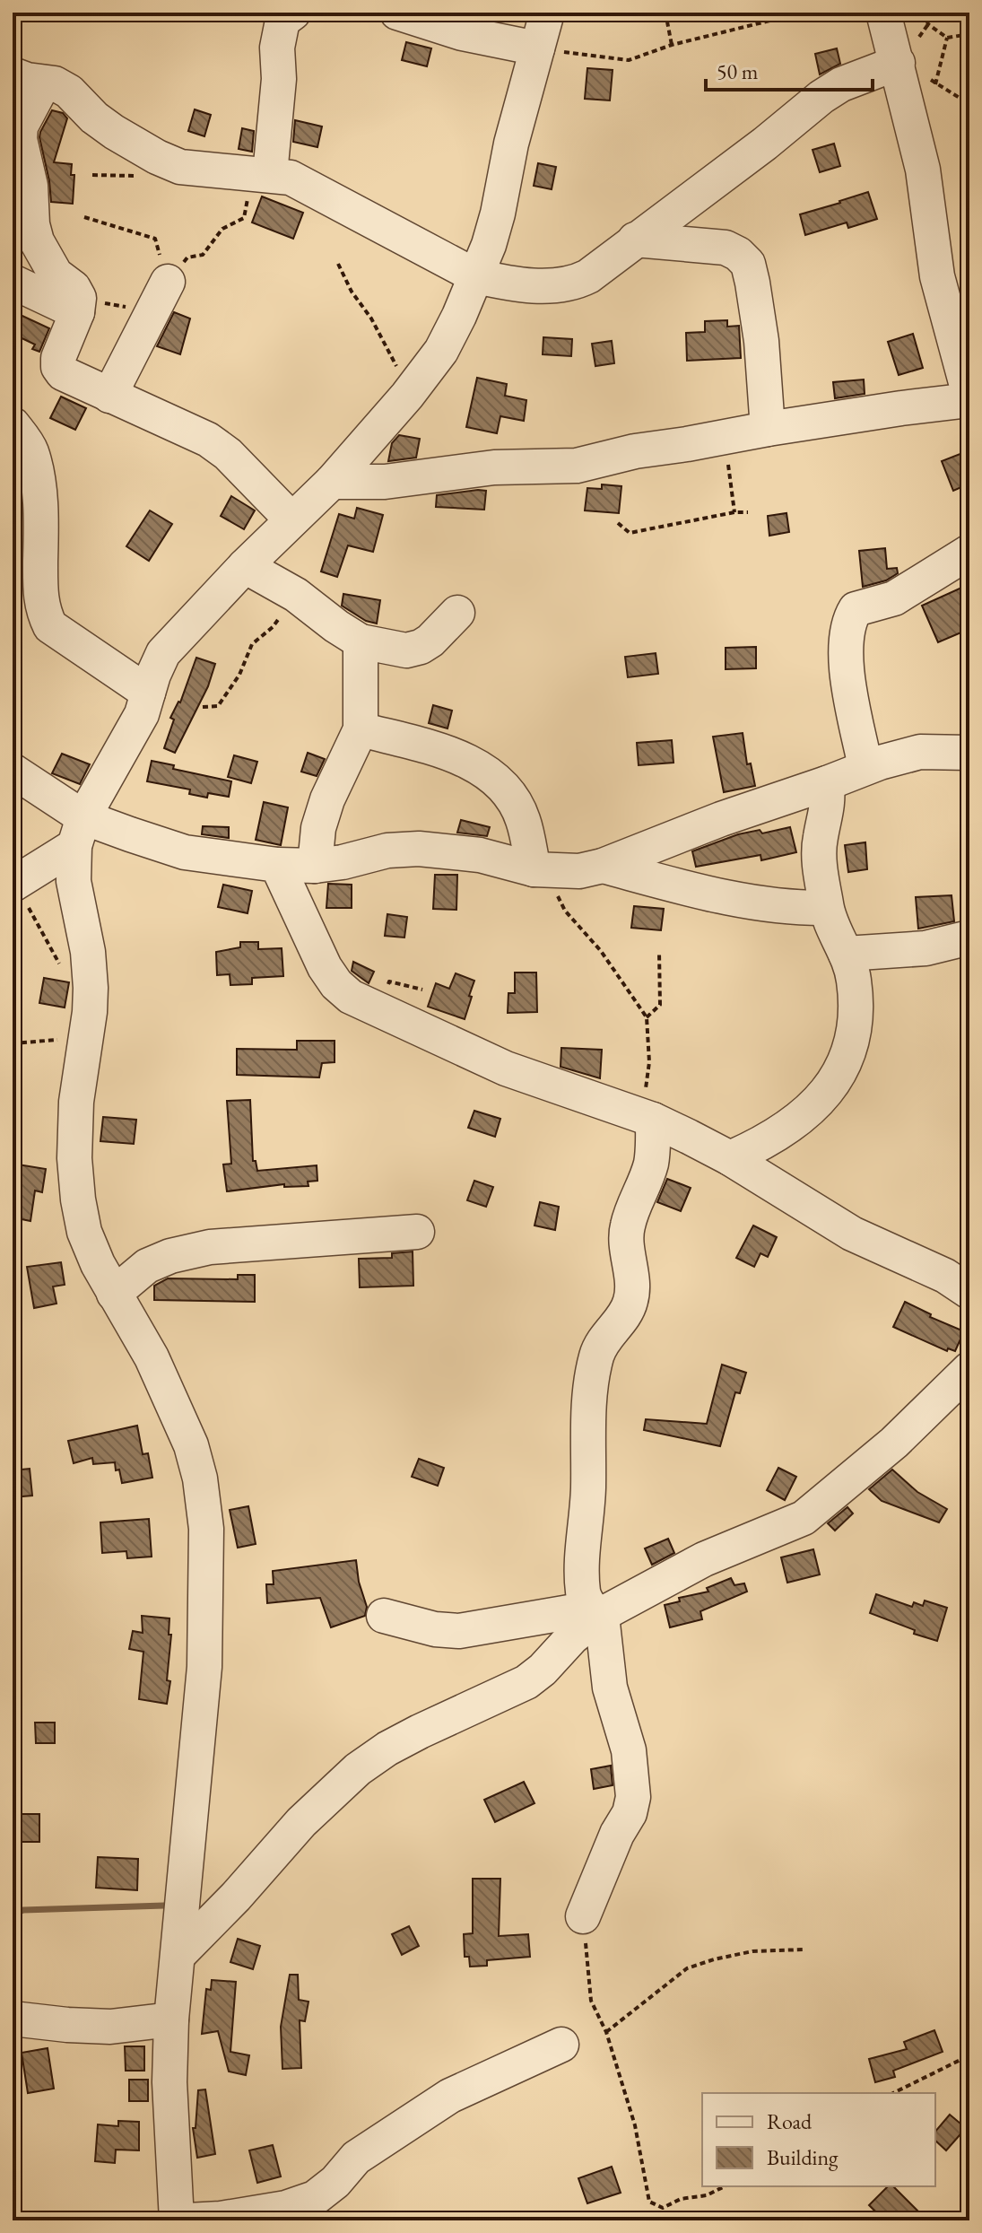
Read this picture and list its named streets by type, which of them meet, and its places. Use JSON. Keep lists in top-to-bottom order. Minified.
{"legend":["Road","Building"],"scale_bar":"50 m"}
